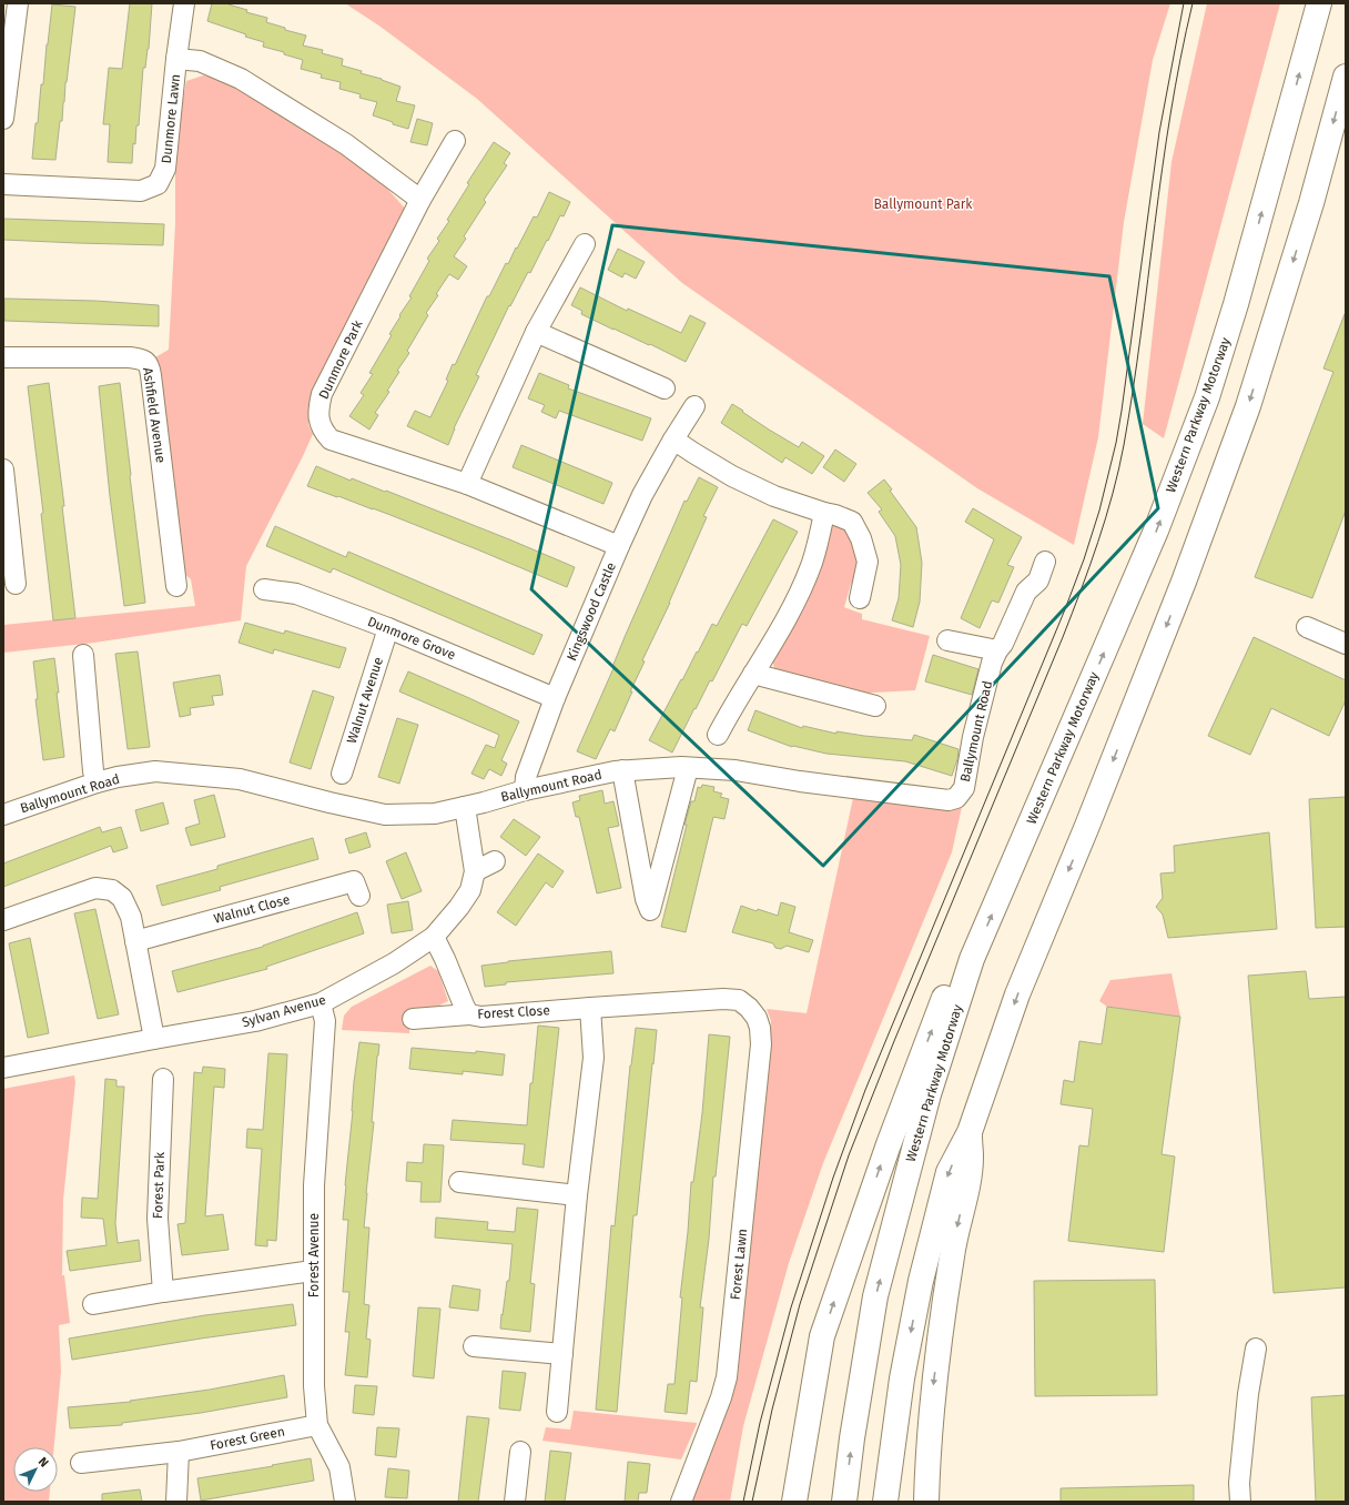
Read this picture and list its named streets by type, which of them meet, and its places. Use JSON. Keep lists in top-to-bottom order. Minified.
{"streets":{"highway":["Western Parkway Motorway"],"street":["Dunmore Lawn","Dunmore Park","Ashfield Avenue","Kingswood Castle","Dunmore Grove","Walnut Avenue","Ballymount Road","Walnut Close","Sylvan Avenue","Forest Close","Forest Park","Forest Avenue","Forest Lawn","Forest Green"]},"crossings":[["Dunmore Park","Kingswood Castle"],["Kingswood Castle","Dunmore Grove"],["Kingswood Castle","Ballymount Road"],["Dunmore Grove","Walnut Avenue"],["Ballymount Road","Sylvan Avenue"],["Sylvan Avenue","Forest Close"],["Sylvan Avenue","Forest Avenue"],["Forest Close","Forest Lawn"],["Forest Avenue","Forest Green"]],"parks":["Ballymount Park"],"north":"top right"}
